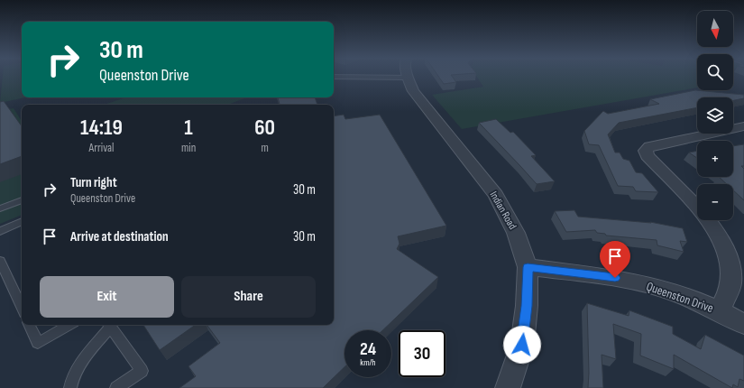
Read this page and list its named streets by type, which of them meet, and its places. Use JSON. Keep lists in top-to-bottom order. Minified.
{"streets":{"street":["Indian Road","Queenston Drive"]},"crossings":[["Indian Road","Queenston Drive"]],"north":"bottom","page":{"map_buttons":["+","−"],"turn":["30 m","Queenston Drive"],"eta":["14:19","Arrival","1","min","60","m"],"list":[{"name":"Turn right","note":"Queenston Drive","value":"30 m"},{"name":"Arrive at destination","value":"30 m"}],"buttons":["Exit","Share"],"speed":"24 km/h","limit":"30"}}
